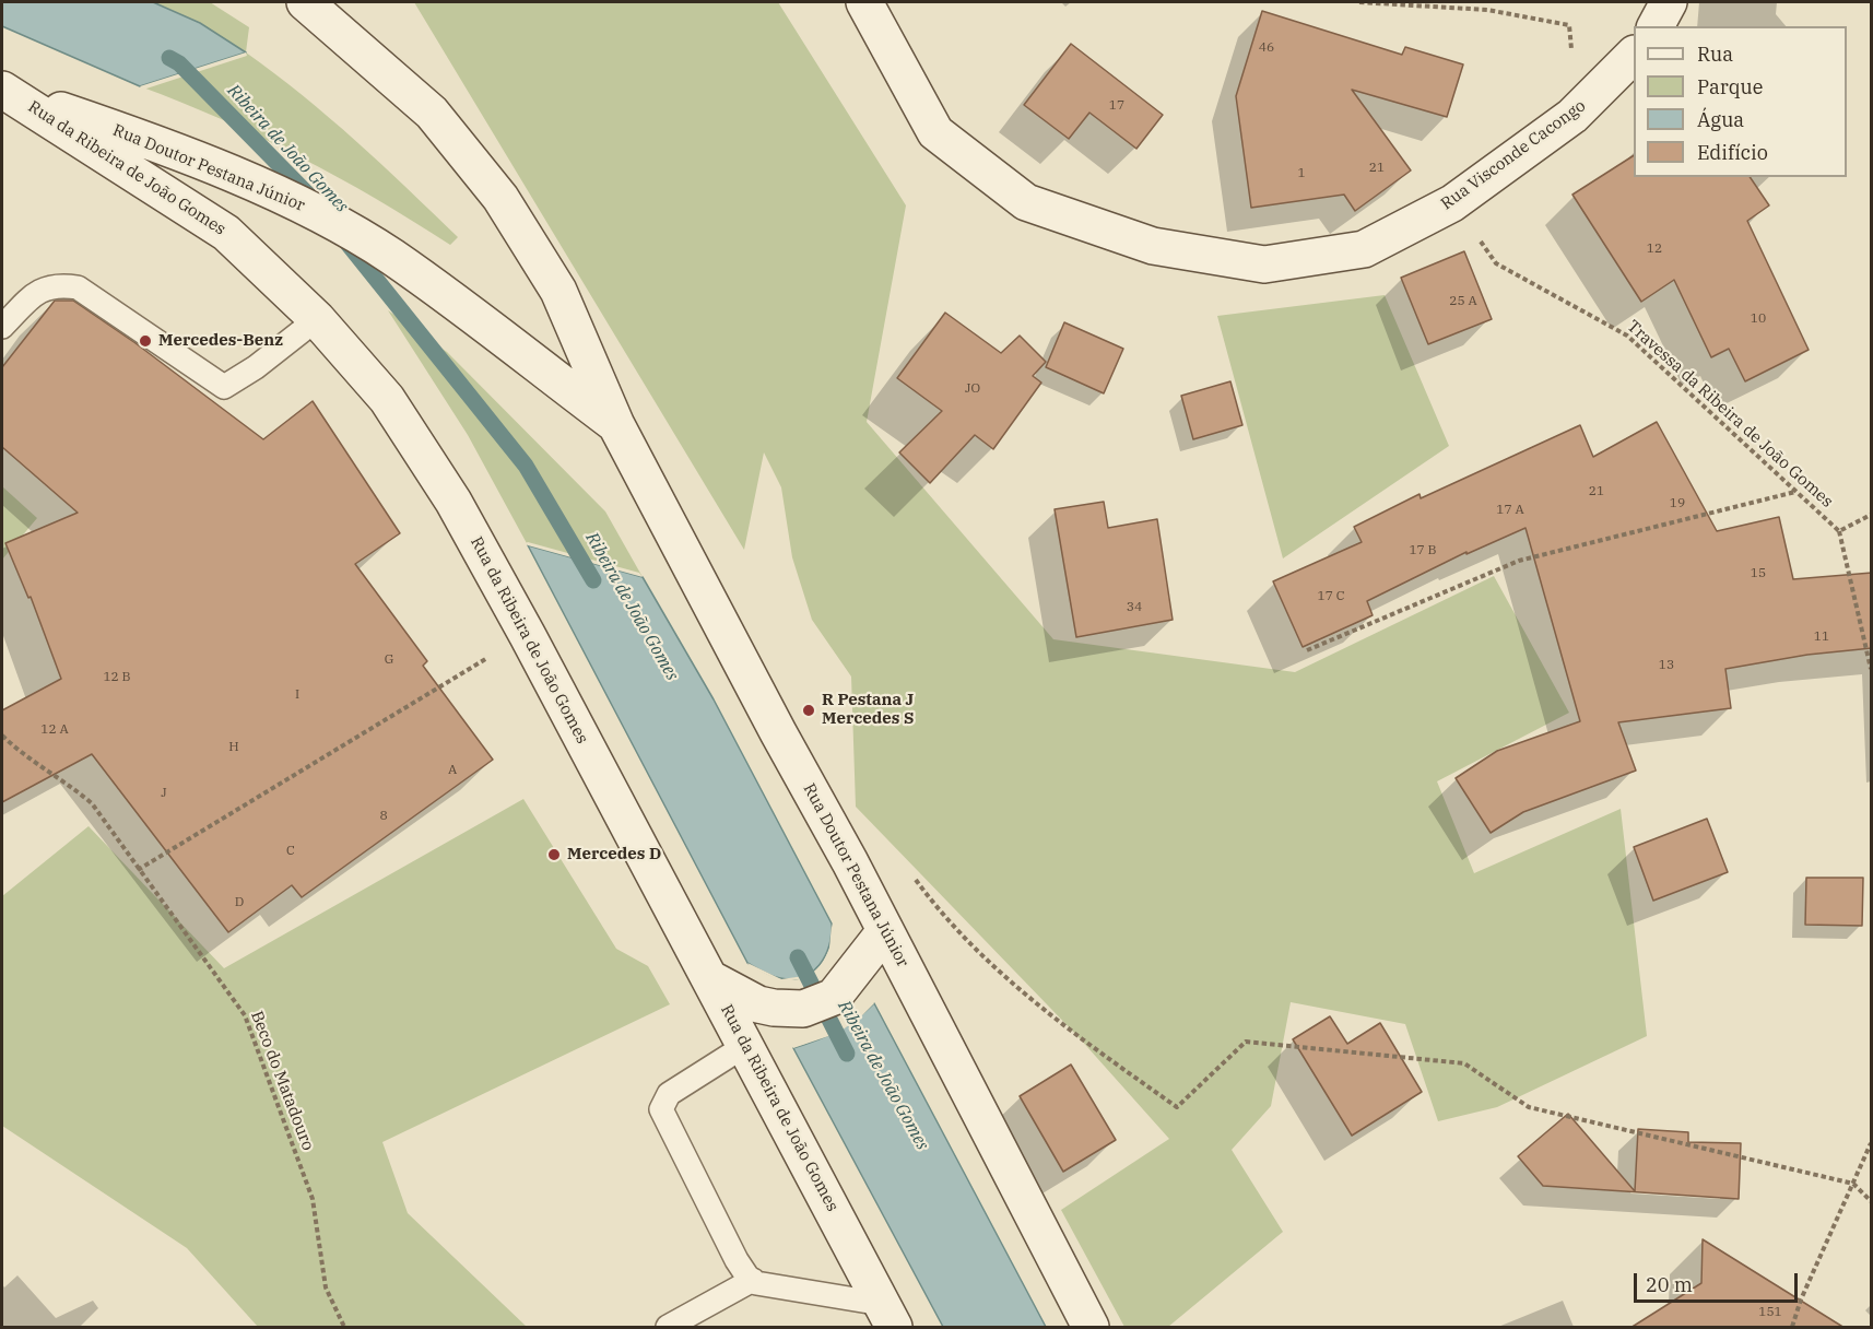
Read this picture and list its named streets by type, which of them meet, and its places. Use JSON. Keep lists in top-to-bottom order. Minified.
{"streets":{"main road":["Rua Visconde Cacongo","Rua da Ribeira de João Gomes","Rua Doutor Pestana Júnior"],"path":["Travessa da Ribeira de João Gomes","Beco do Matadouro"]},"crossings":[["Rua Visconde Cacongo","Travessa da Ribeira de João Gomes"],["Rua da Ribeira de João Gomes","Rua Doutor Pestana Júnior"]],"water":["Ribeira de João Gomes"],"places":["Mercedes-Benz","R Pestana J Mercedes S","Mercedes D"],"house_numbers":["46","17","21","1","12","25 A","10","JO","21","19","17 A","17 B","15","17 C","34","11","G","13","12 B","I","12 A","H","A","J","8","C","D","151"],"legend":["Rua","Parque","Água","Edifício"],"scale_bar":"20 m"}
